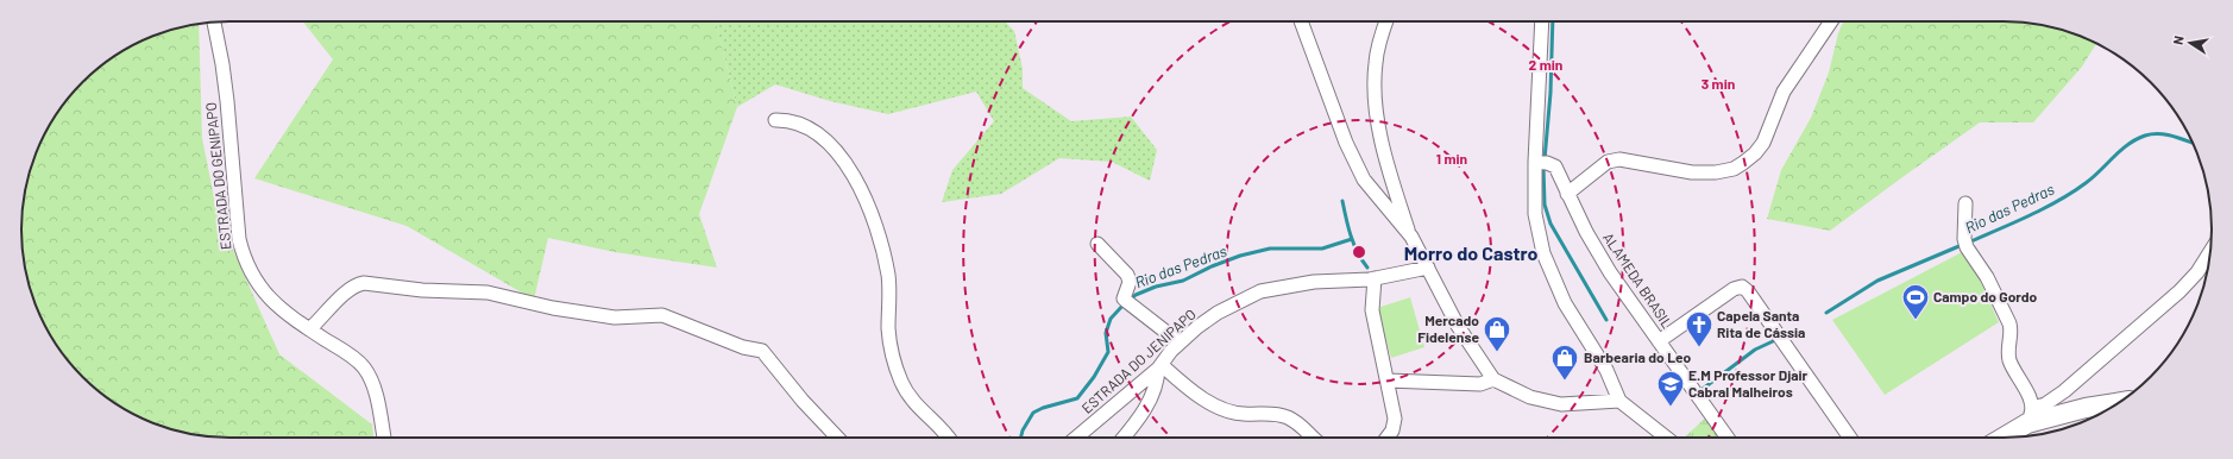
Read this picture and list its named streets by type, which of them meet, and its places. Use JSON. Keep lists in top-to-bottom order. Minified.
{"streets":{"street":["ESTRADA DO GENIPAPO","ALAMEDA BRASIL","ESTRADA DO JENIPAPO"]},"districts":["Morro do Castro"],"water":["Rio das Pedras"],"places":{"sports":["Campo do Gordo"],"church":["Capela Santa Rita de Cássia"],"shop":["Mercado Fidelense","Barbearia do Leo"],"school or university":["E.M Professor Djair Cabral Malheiros"]},"north":"left","rings":["2 min","3 min","1 min"]}
